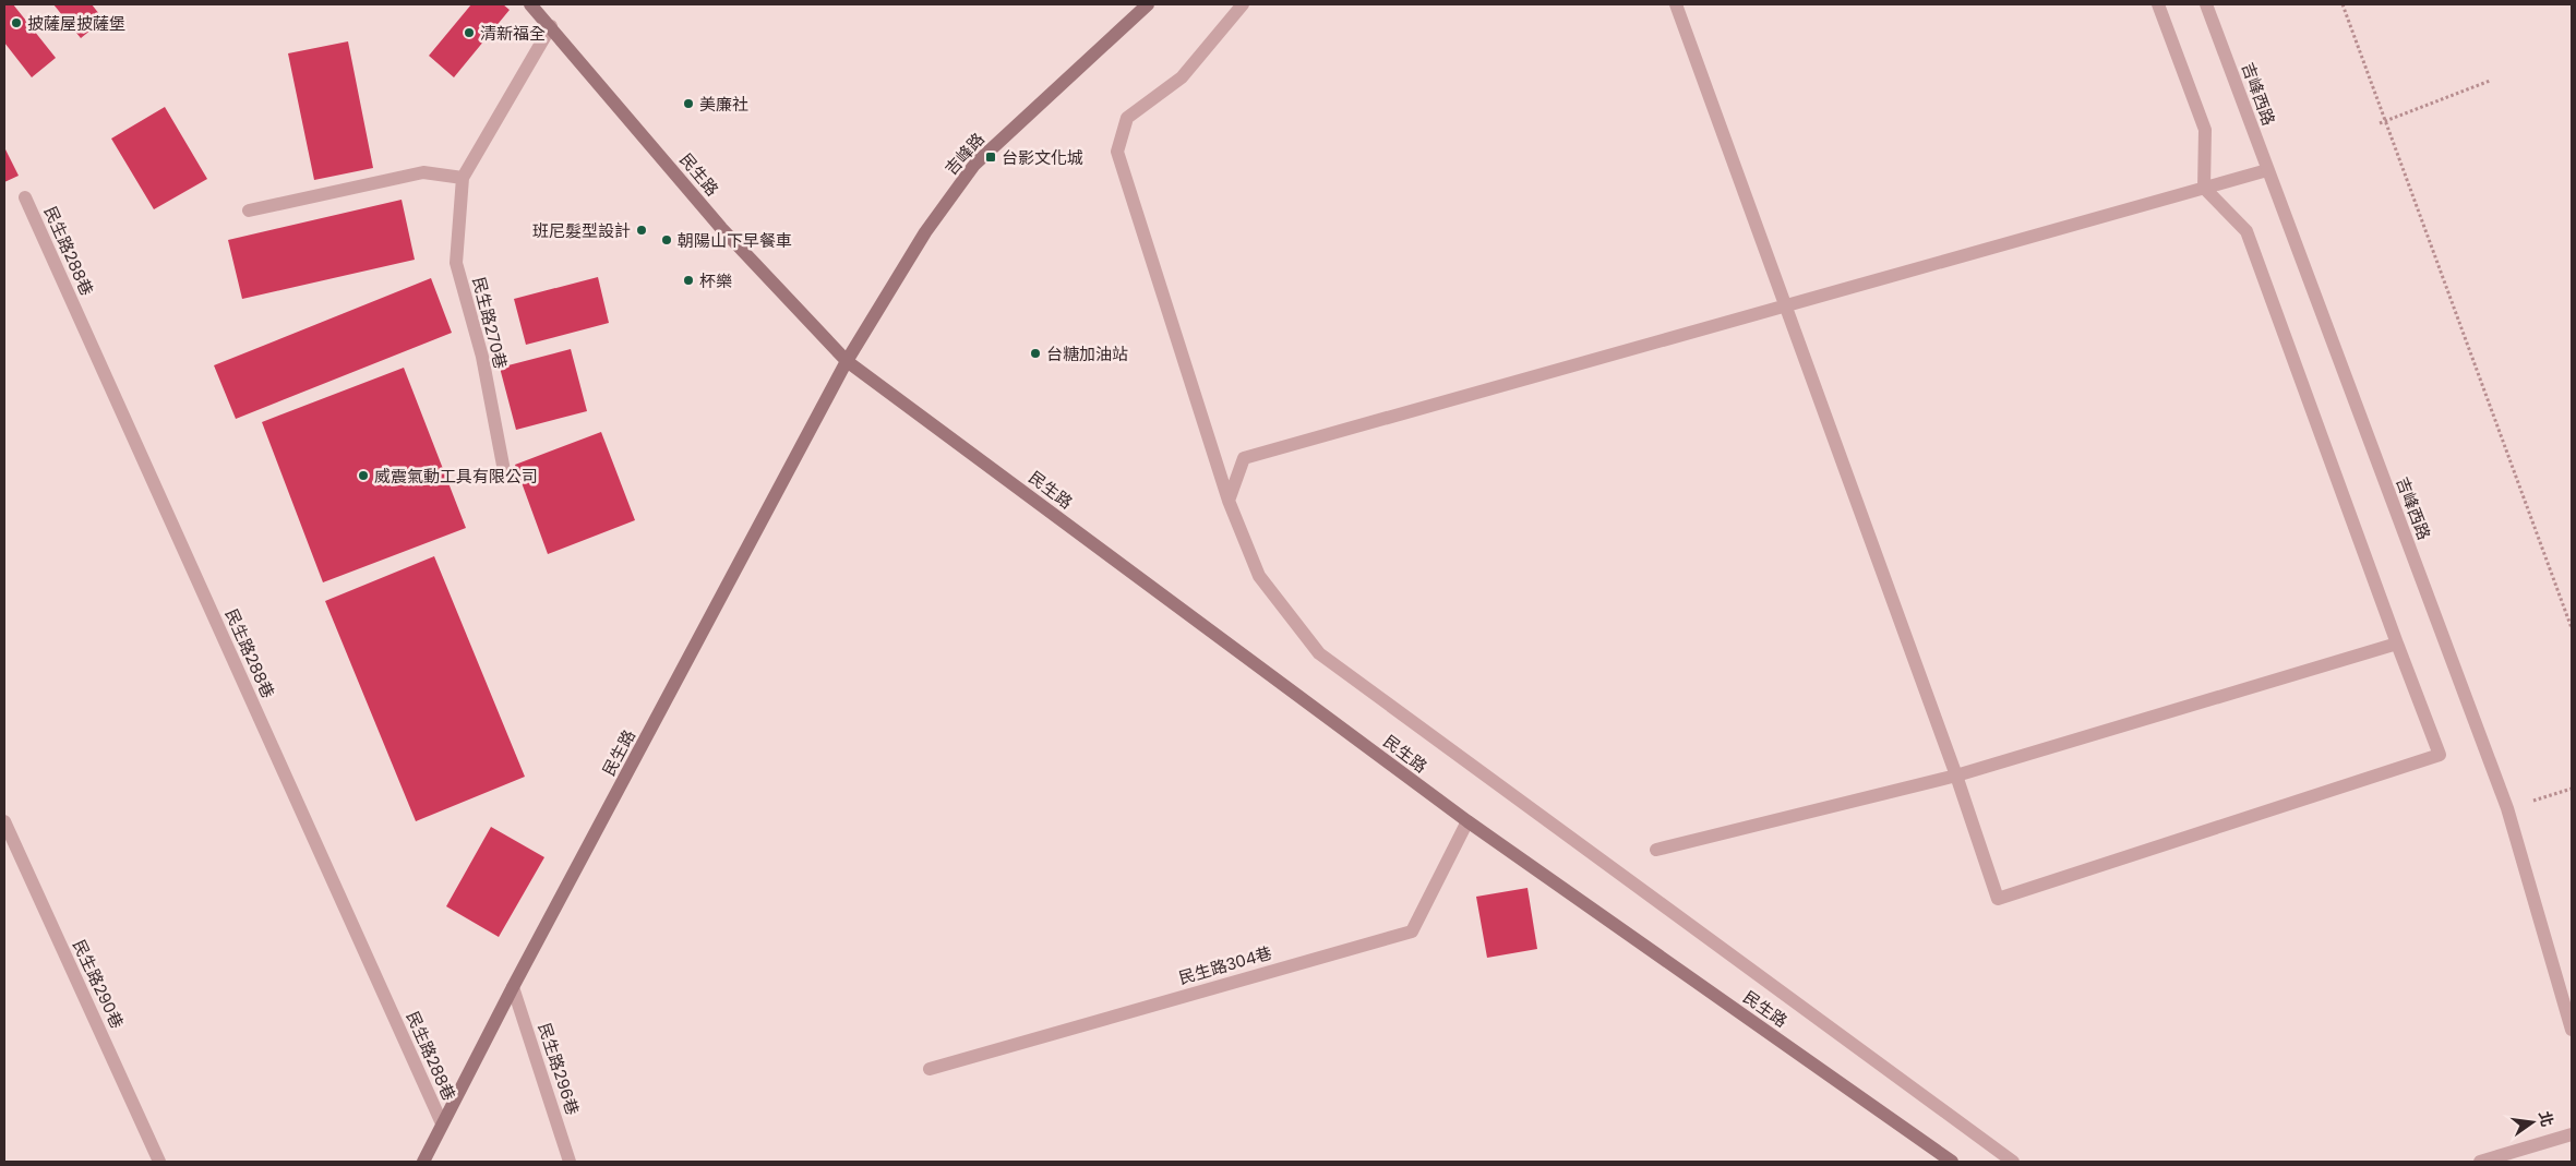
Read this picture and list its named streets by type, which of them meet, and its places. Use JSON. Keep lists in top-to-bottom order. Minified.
{"streets":{"street":["吉峰西路","吉峰路","民生路","民生路288巷","民生路270巷","民生路304巷","民生路290巷","民生路296巷"]},"crossings":[["吉峰路","民生路"],["民生路","民生路288巷"],["民生路","民生路270巷"],["民生路","民生路304巷"],["民生路","民生路296巷"]],"places":{"other":["披薩屋披薩堡","清新福全","美廉社","班尼髮型設計","朝陽山下早餐車","杯樂","台糖加油站","威震氣動工具有限公司"],"transit":["台影文化城"]},"north":"right"}
